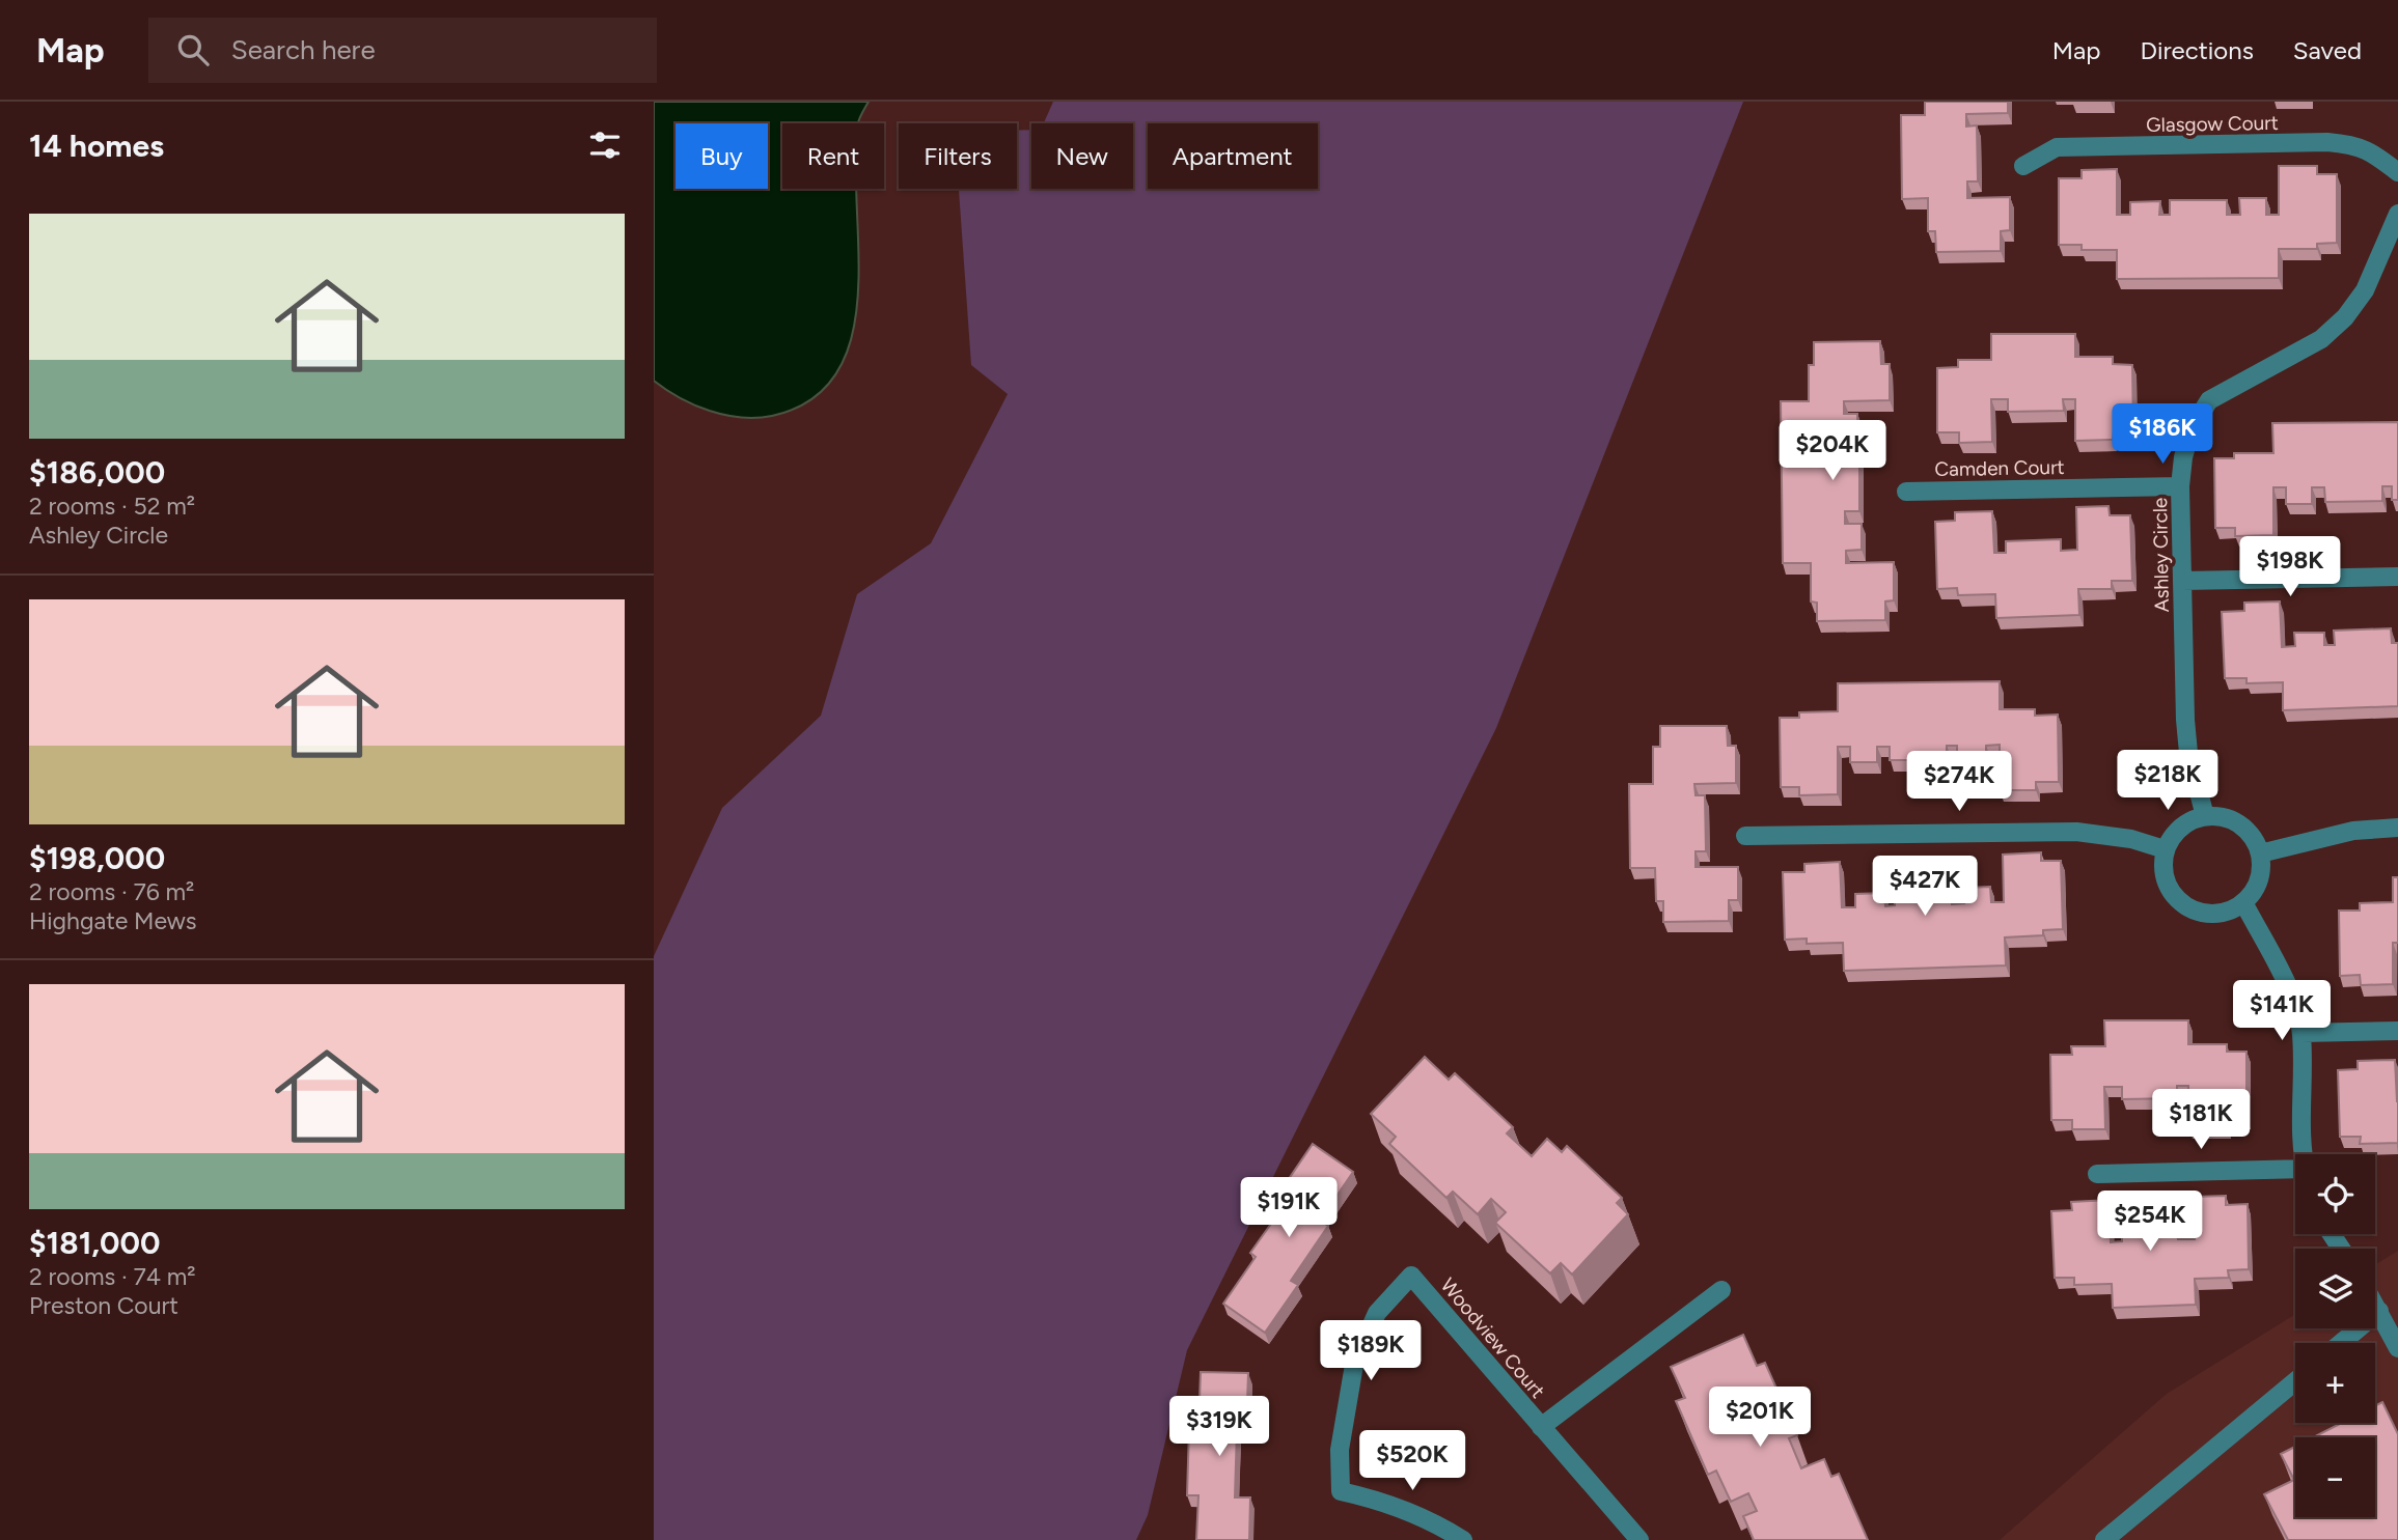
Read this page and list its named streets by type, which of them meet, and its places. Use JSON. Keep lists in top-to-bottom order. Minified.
{"streets":{"street":["Glasgow Court","Camden Court","Ashley Circle","Woodview Court"]},"crossings":[["Camden Court","Ashley Circle"]],"page":{"header":"Map","search":"Search here","nav":["Map","Directions","Saved"],"heading":"14 homes","chip":["Buy","Rent","Filters","New","Apartment"],"list":[{"name":"$186,000","note":"2 rooms · 52 m² · Ashley Circle"},{"name":"$198,000","note":"2 rooms · 76 m² · Highgate Mews"},{"name":"$181,000","note":"2 rooms · 74 m² · Preston Court"}],"price":["$186K","$204K","$198K","$218K","$274K","$427K","$141K","$181K","$191K","$254K","$189K","$201K","$319K","$520K"],"map_buttons":["+","−"]}}
